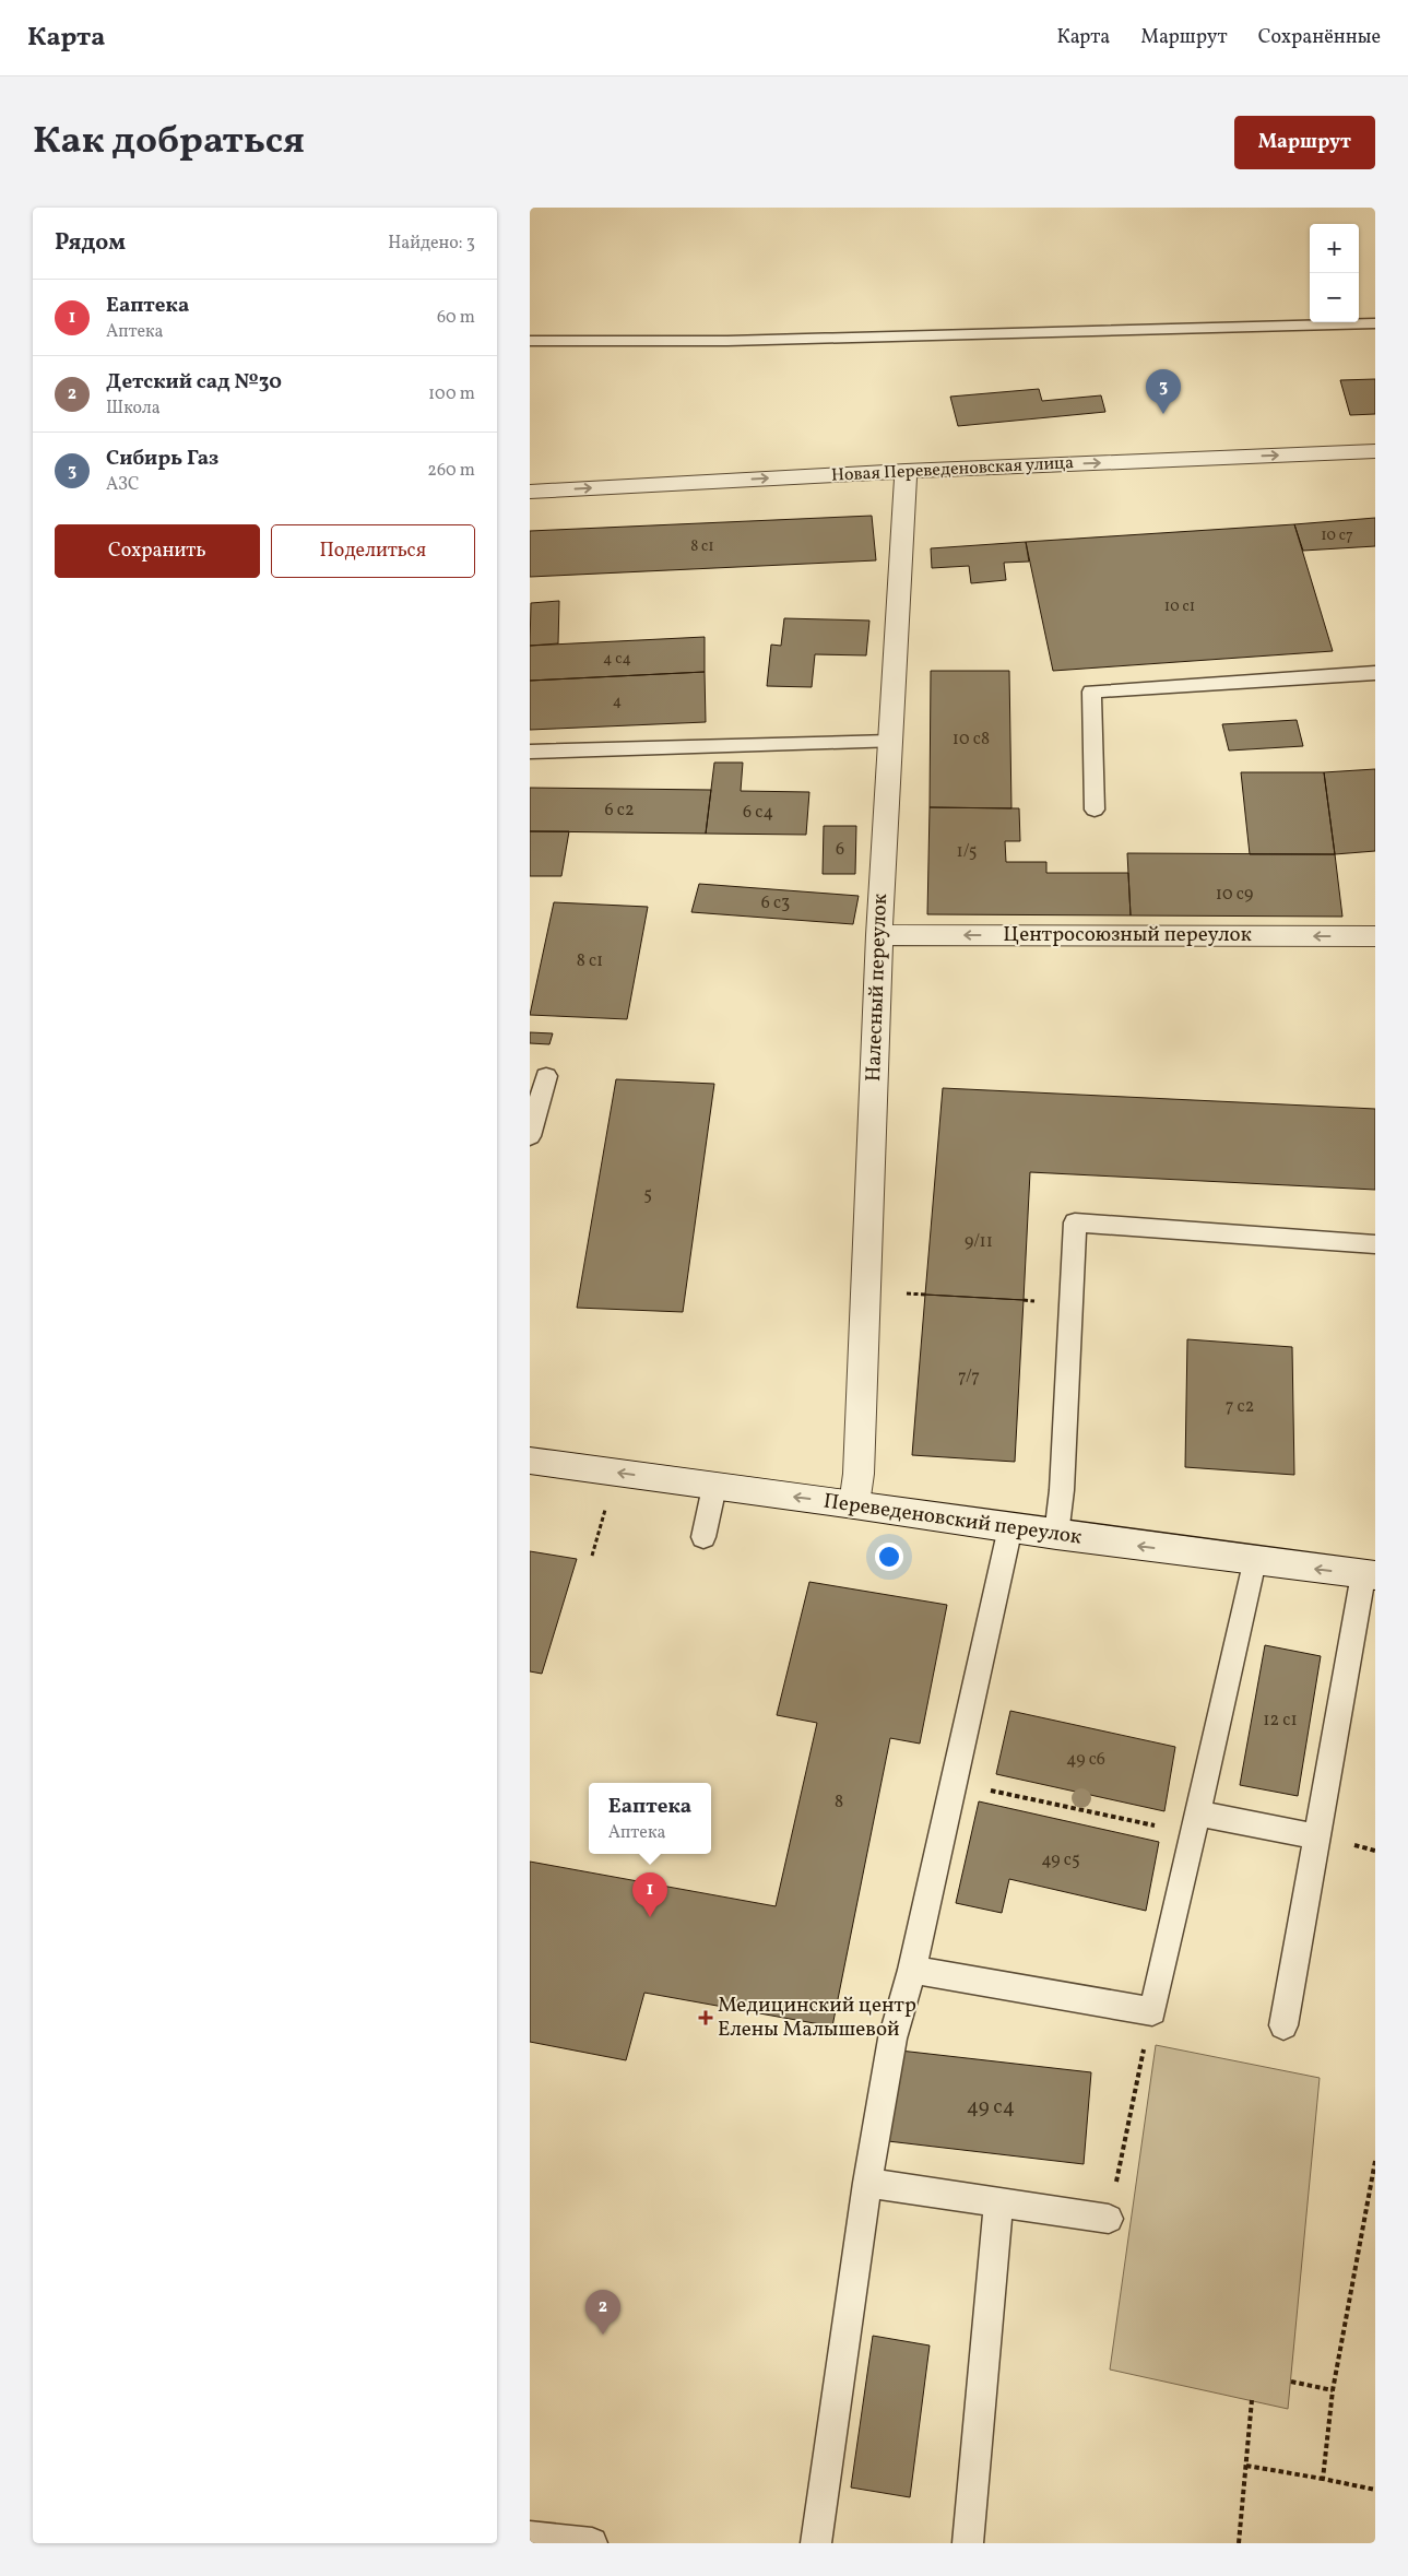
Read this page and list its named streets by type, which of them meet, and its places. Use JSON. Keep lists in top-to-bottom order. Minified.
{"streets":{"street":["Новая Переведеновская улица","Центросоюзный переулок","Налесный переулок","Переведеновский переулок"]},"crossings":[["Новая Переведеновская улица","Налесный переулок"],["Центросоюзный переулок","Налесный переулок"],["Налесный переулок","Переведеновский переулок"]],"one_way":["Новая Переведеновская улица","Центросоюзный переулок","Переведеновский переулок"],"places":{"health":["Медицинский центр Елены Малышевой"]},"house_numbers":["10 с7","8 с1","10 с1","4 с4","4","10 с8","6 с2","6 с4","6","1/5","10 с9","6 с3","8 с1","5","9/11","7/7","7 с2","12 с1","49 с6","8","49 с5","49 с4"],"page":{"header":"Карта","nav":["Карта","Маршрут","Сохранённые"],"title":"Как добраться","buttons":["Маршрут",["Сохранить","Поделиться"]],"heading":["Рядом","Найдено: 3"],"map_buttons":["+","−"],"list":[{"mark":"1","name":"Еаптека","note":"Аптека","value":"60 m"},{"mark":"2","name":"Детский сад №30","note":"Школа","value":"100 m"},{"mark":"3","name":"Сибирь Газ","note":"АЗС","value":"260 m"}],"pins":["3","1","2"],"popup":["Еаптека","Аптека"]}}
